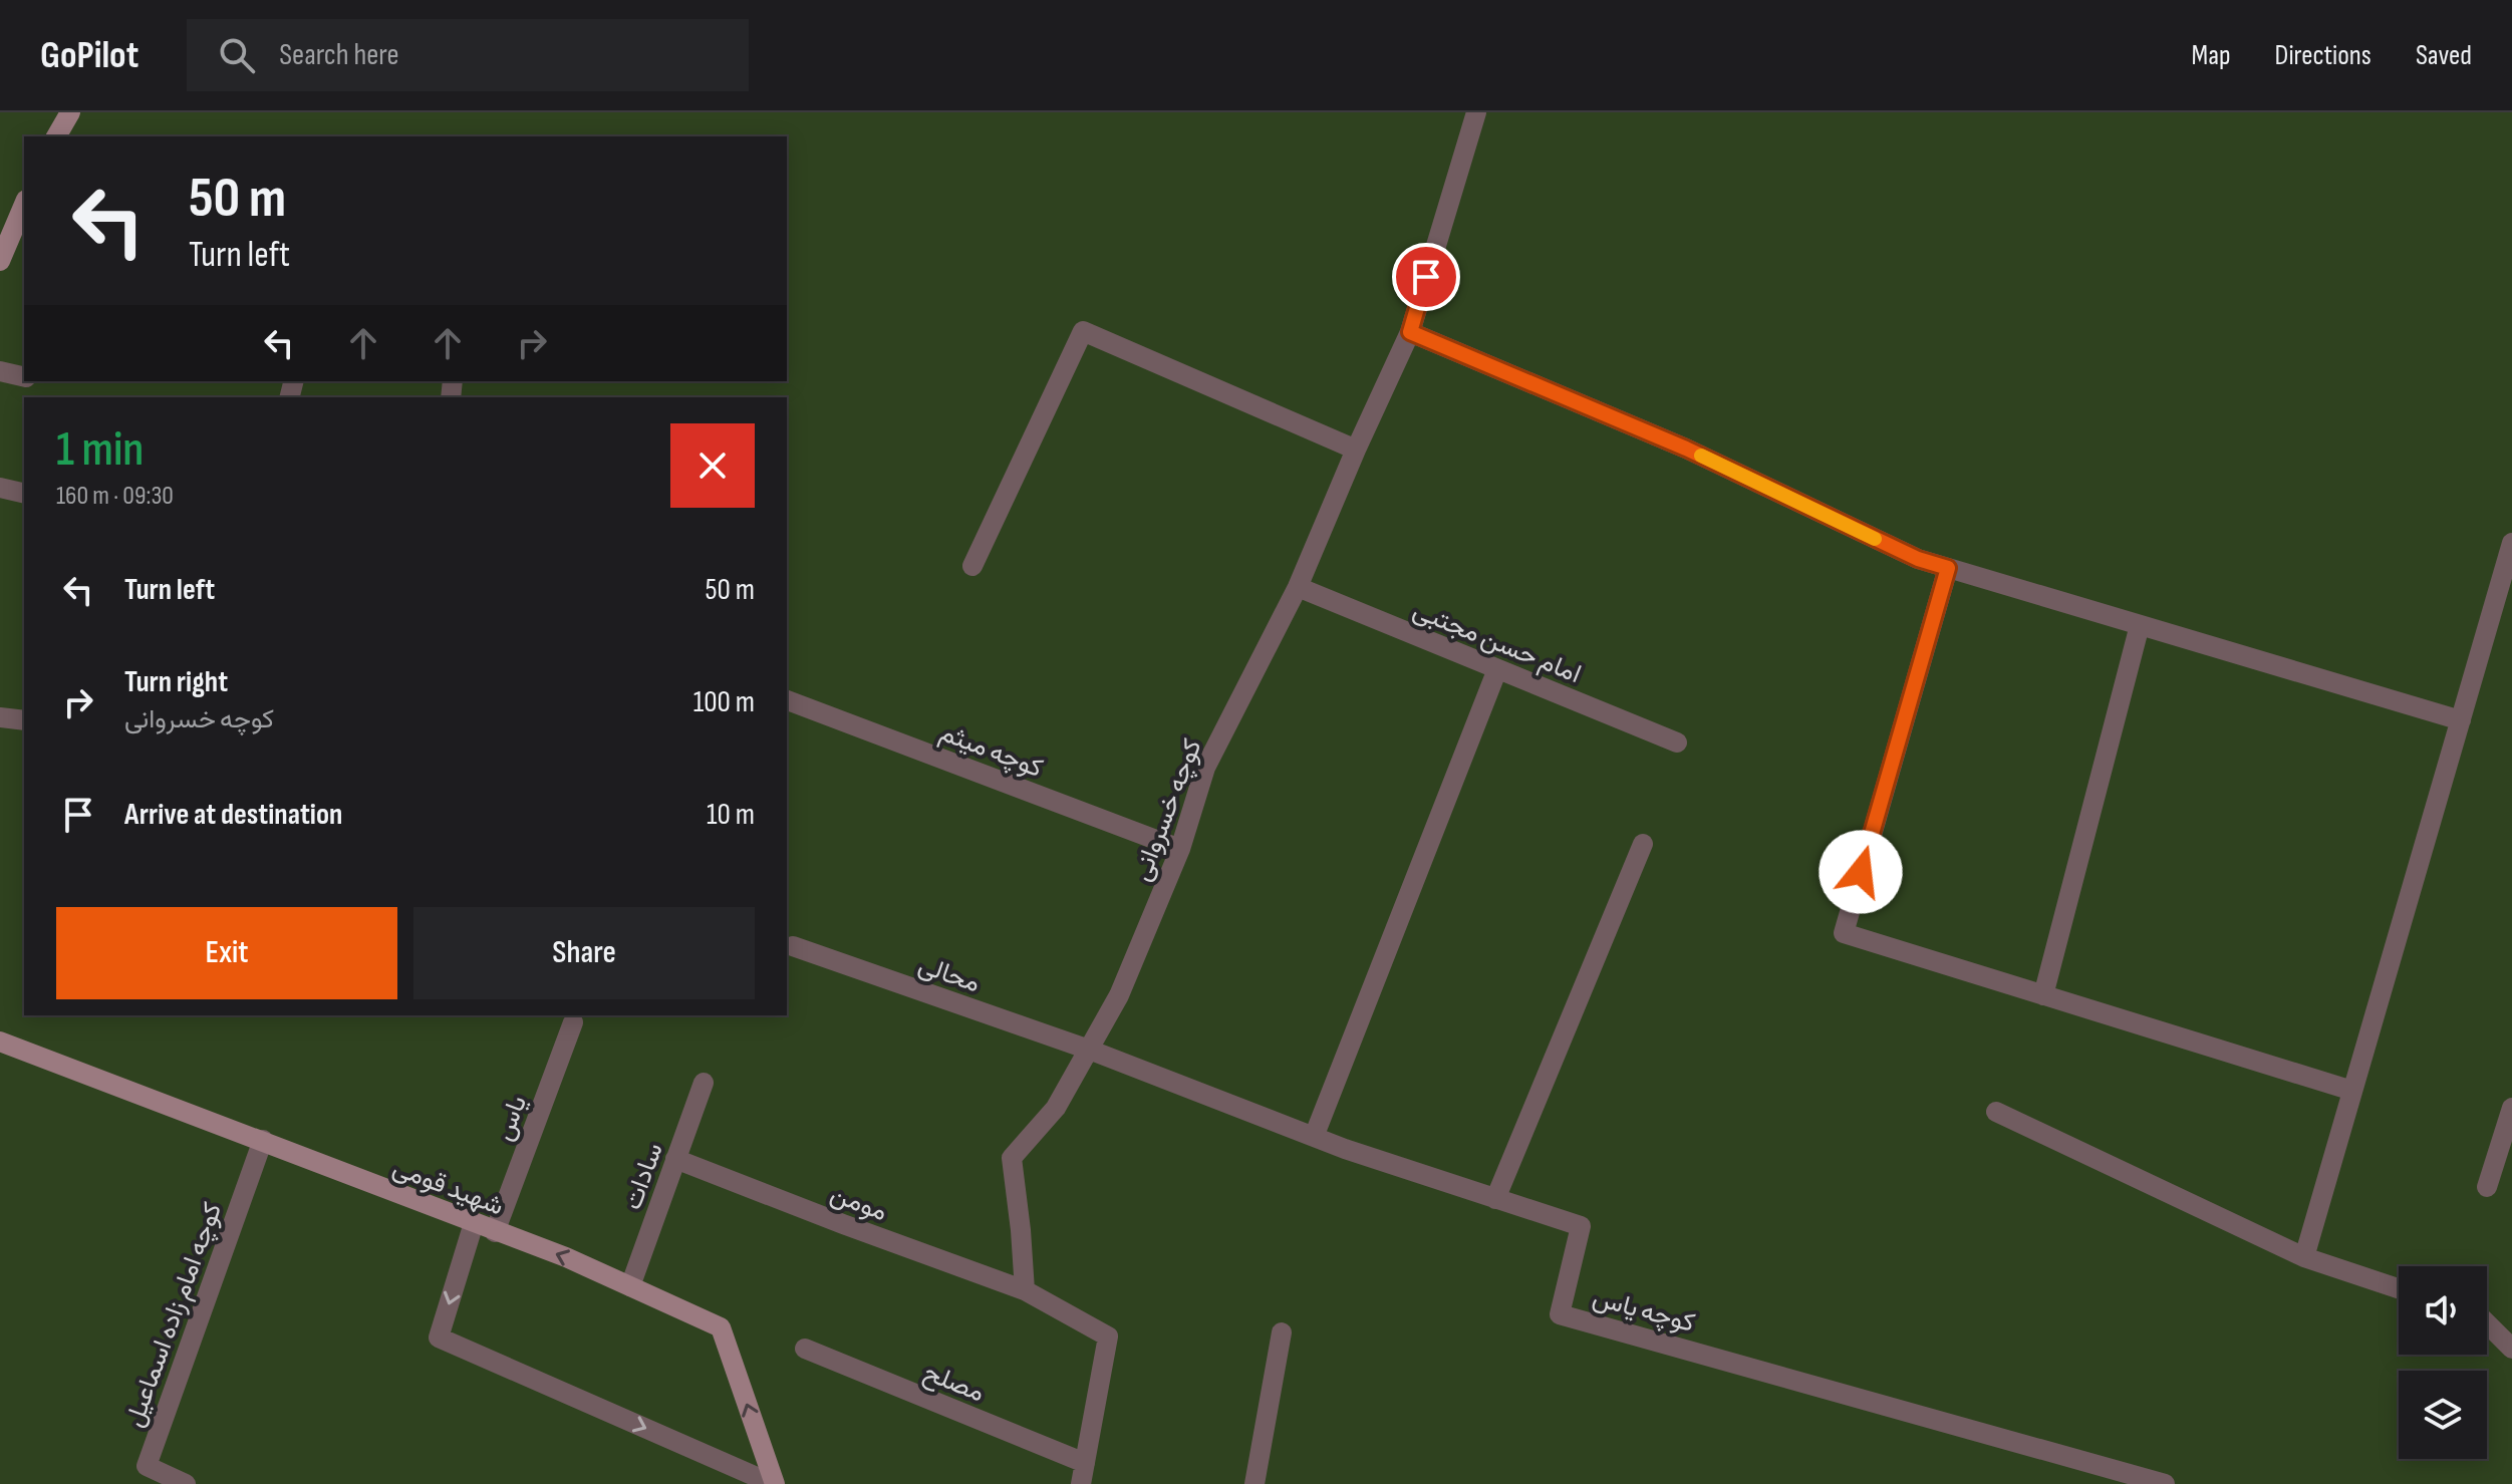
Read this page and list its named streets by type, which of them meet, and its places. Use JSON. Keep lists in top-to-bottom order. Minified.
{"streets":{"street":["امام حسن مجتبی","کوچه میثم","کوچه خسروانی","محالی","یاس","سادات","شهید قومی","مومن","کوچه یاس","کوچه امام زاده اسماعیل","مصلح"]},"crossings":[["امام حسن مجتبی","کوچه خسروانی"],["کوچه میثم","کوچه خسروانی"],["کوچه خسروانی","محالی"],["کوچه خسروانی","مومن"],["کوچه خسروانی","کوچه یاس"],["محالی","کوچه یاس"],["یاس","شهید قومی"],["سادات","شهید قومی"],["سادات","مومن"],["شهید قومی","کوچه امام زاده اسماعیل"]],"one_way":["شهید قومی"],"page":{"header":"GoPilot","search":"Search here","nav":["Map","Directions","Saved"],"turn":["50 m","Turn left"],"heading":["1 min","160 m · 09:30"],"list":[{"name":"Turn left","value":"50 m"},{"name":"Turn right","note":"کوچه خسروانی","value":"100 m"},{"name":"Arrive at destination","value":"10 m"}],"buttons":["Exit","Share"]}}
